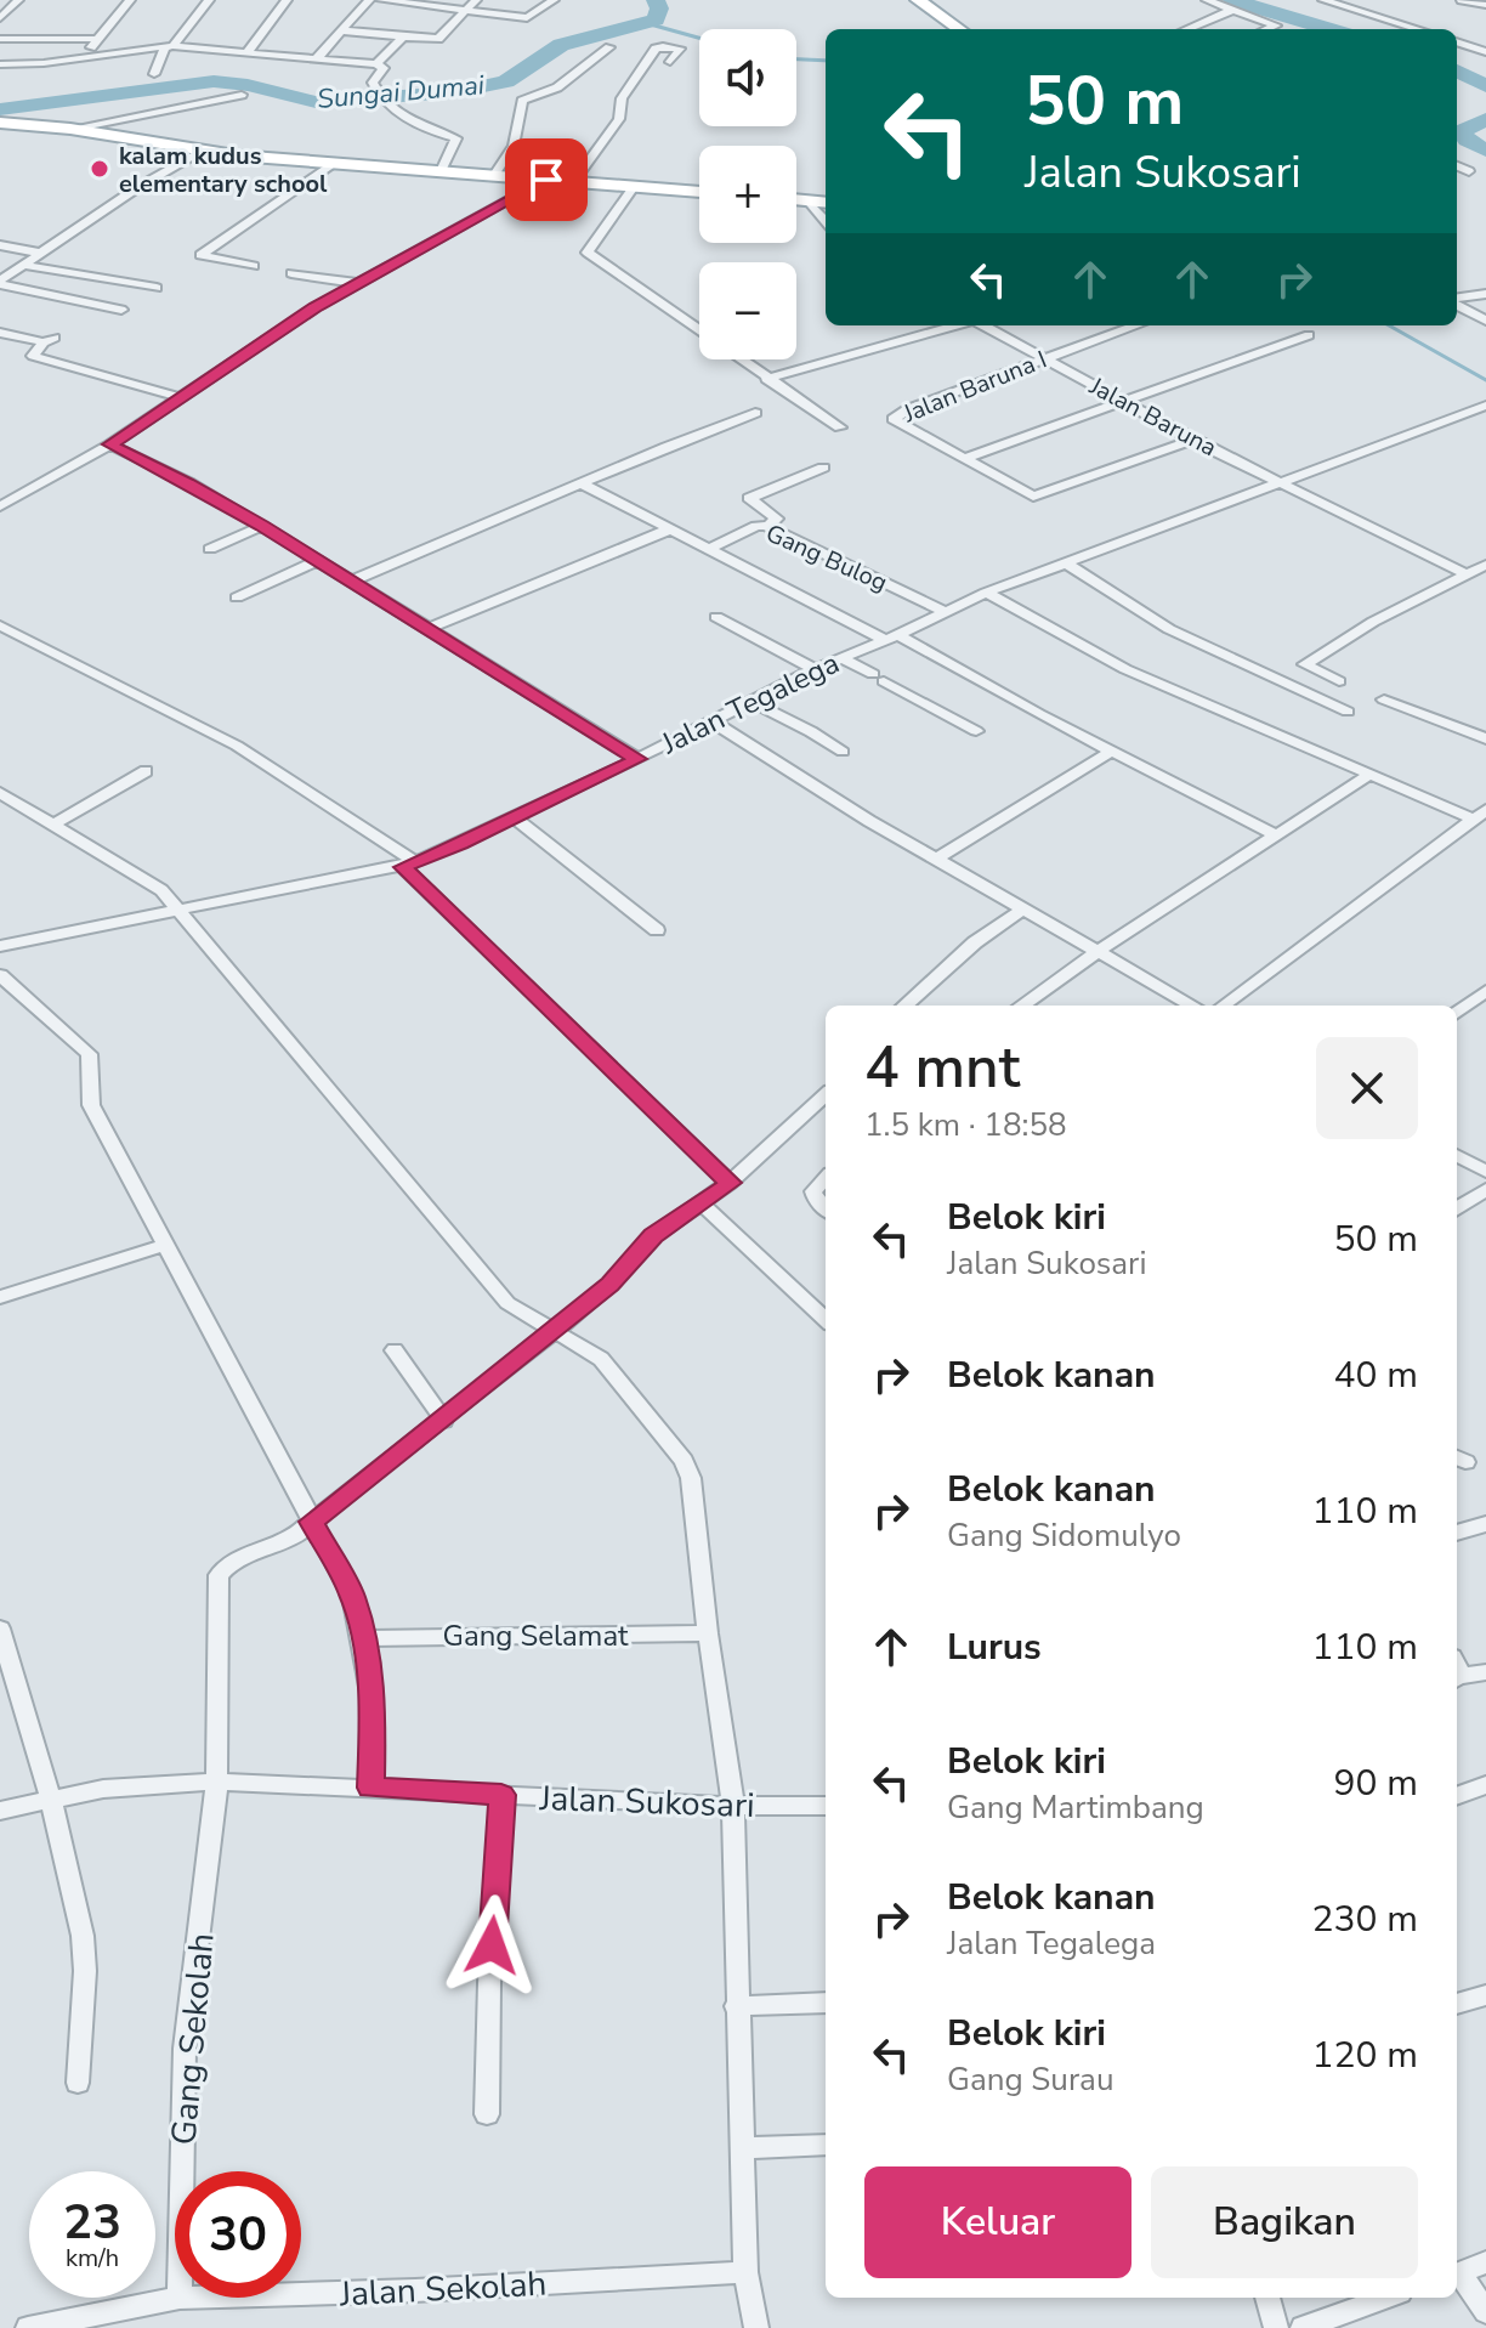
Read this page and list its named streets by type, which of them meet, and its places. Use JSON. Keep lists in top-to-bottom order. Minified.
{"streets":{"street":["Jalan Baruna I","Jalan Baruna","Gang Bulog","Jalan Tegalega","Gang Selamat","Jalan Sukosari","Gang Sekolah","Jalan Sekolah"]},"crossings":[["Jalan Baruna I","Jalan Baruna"],["Jalan Baruna","Jalan Tegalega"],["Gang Bulog","Jalan Tegalega"],["Jalan Sukosari","Gang Sekolah"]],"water":["Sungai Dumai"],"places":["kalam kudus elementary school"],"page":{"map_buttons":["+","−"],"turn":["50 m","Jalan Sukosari"],"heading":["4 mnt","1.5 km · 18:58"],"list":[{"name":"Belok kiri","note":"Jalan Sukosari","value":"50 m"},{"name":"Belok kanan","value":"40 m"},{"name":"Belok kanan","note":"Gang Sidomulyo","value":"110 m"},{"name":"Lurus","value":"110 m"},{"name":"Belok kiri","note":"Gang Martimbang","value":"90 m"},{"name":"Belok kanan","note":"Jalan Tegalega","value":"230 m"},{"name":"Belok kiri","note":"Gang Surau","value":"120 m"}],"buttons":["Keluar","Bagikan"],"speed":"23 km/h","limit":"30"}}
